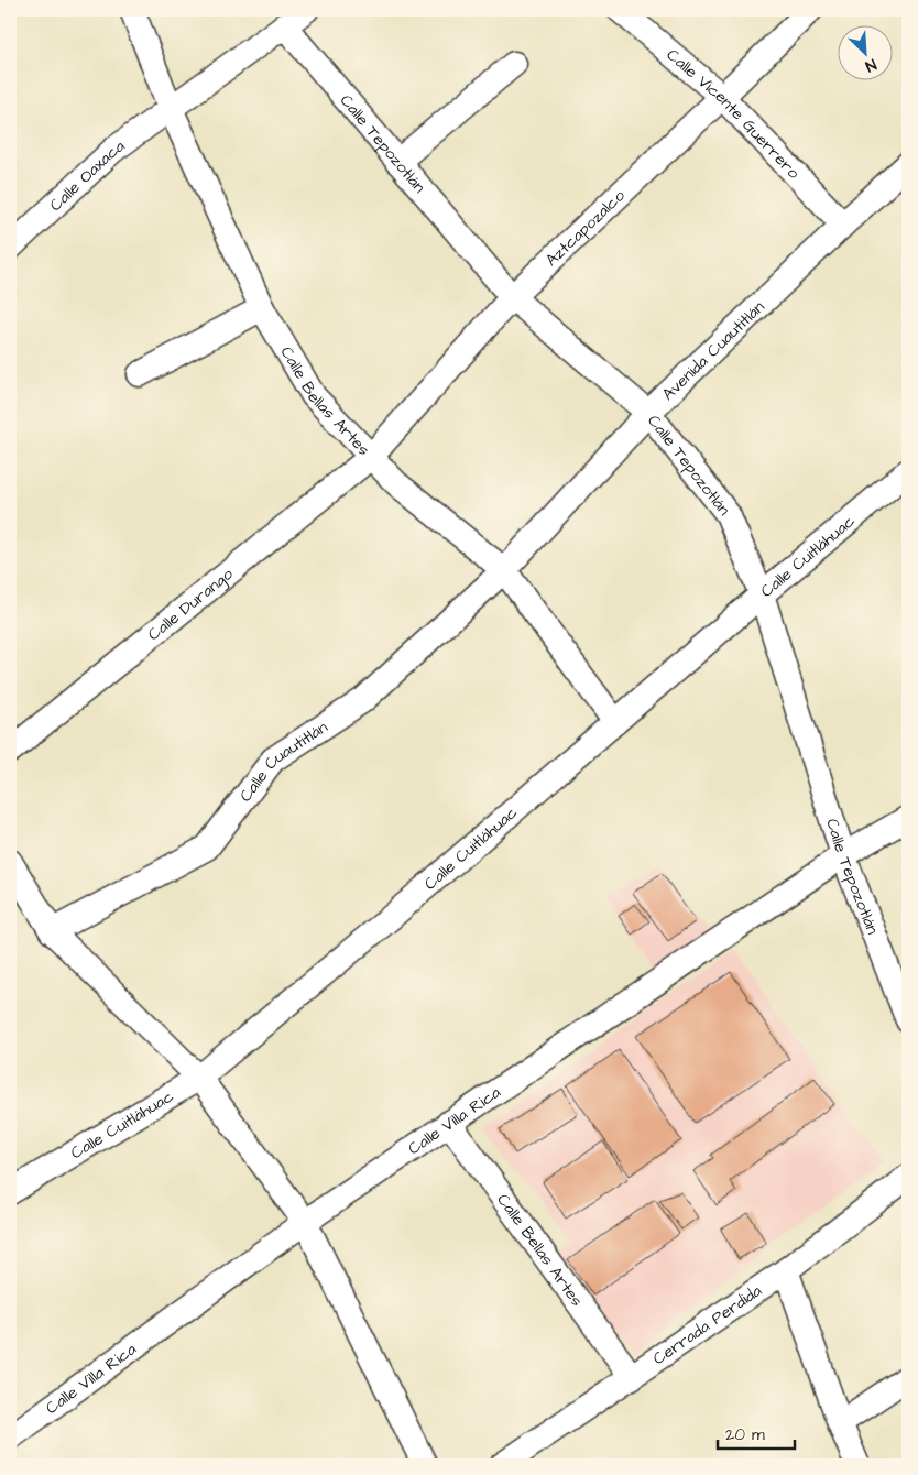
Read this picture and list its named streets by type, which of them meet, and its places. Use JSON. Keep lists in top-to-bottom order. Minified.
{"streets":{"street":["Calle Vicente Guerrero","Calle Tepozotlán","Calle Oaxaca","Aztcapozalco","Avenida Cuautitlán","Calle Bellas Artes","Calle Cuitláhuac","Calle Durango","Calle Cuautitlán","Calle Villa Rica","Cerrada Perdida"]},"crossings":[["Calle Vicente Guerrero","Aztcapozalco"],["Calle Vicente Guerrero","Avenida Cuautitlán"],["Calle Tepozotlán","Calle Oaxaca"],["Calle Tepozotlán","Aztcapozalco"],["Calle Tepozotlán","Avenida Cuautitlán"],["Calle Tepozotlán","Calle Cuitláhuac"],["Calle Tepozotlán","Calle Villa Rica"],["Calle Oaxaca","Calle Bellas Artes"],["Aztcapozalco","Calle Bellas Artes"],["Aztcapozalco","Calle Durango"],["Avenida Cuautitlán","Calle Bellas Artes"],["Avenida Cuautitlán","Calle Cuautitlán"],["Calle Bellas Artes","Calle Cuitláhuac"],["Calle Bellas Artes","Calle Durango"],["Calle Bellas Artes","Calle Cuautitlán"],["Calle Bellas Artes","Calle Villa Rica"],["Calle Bellas Artes","Cerrada Perdida"]],"scale_bar":"20 m","north":"bottom right"}
